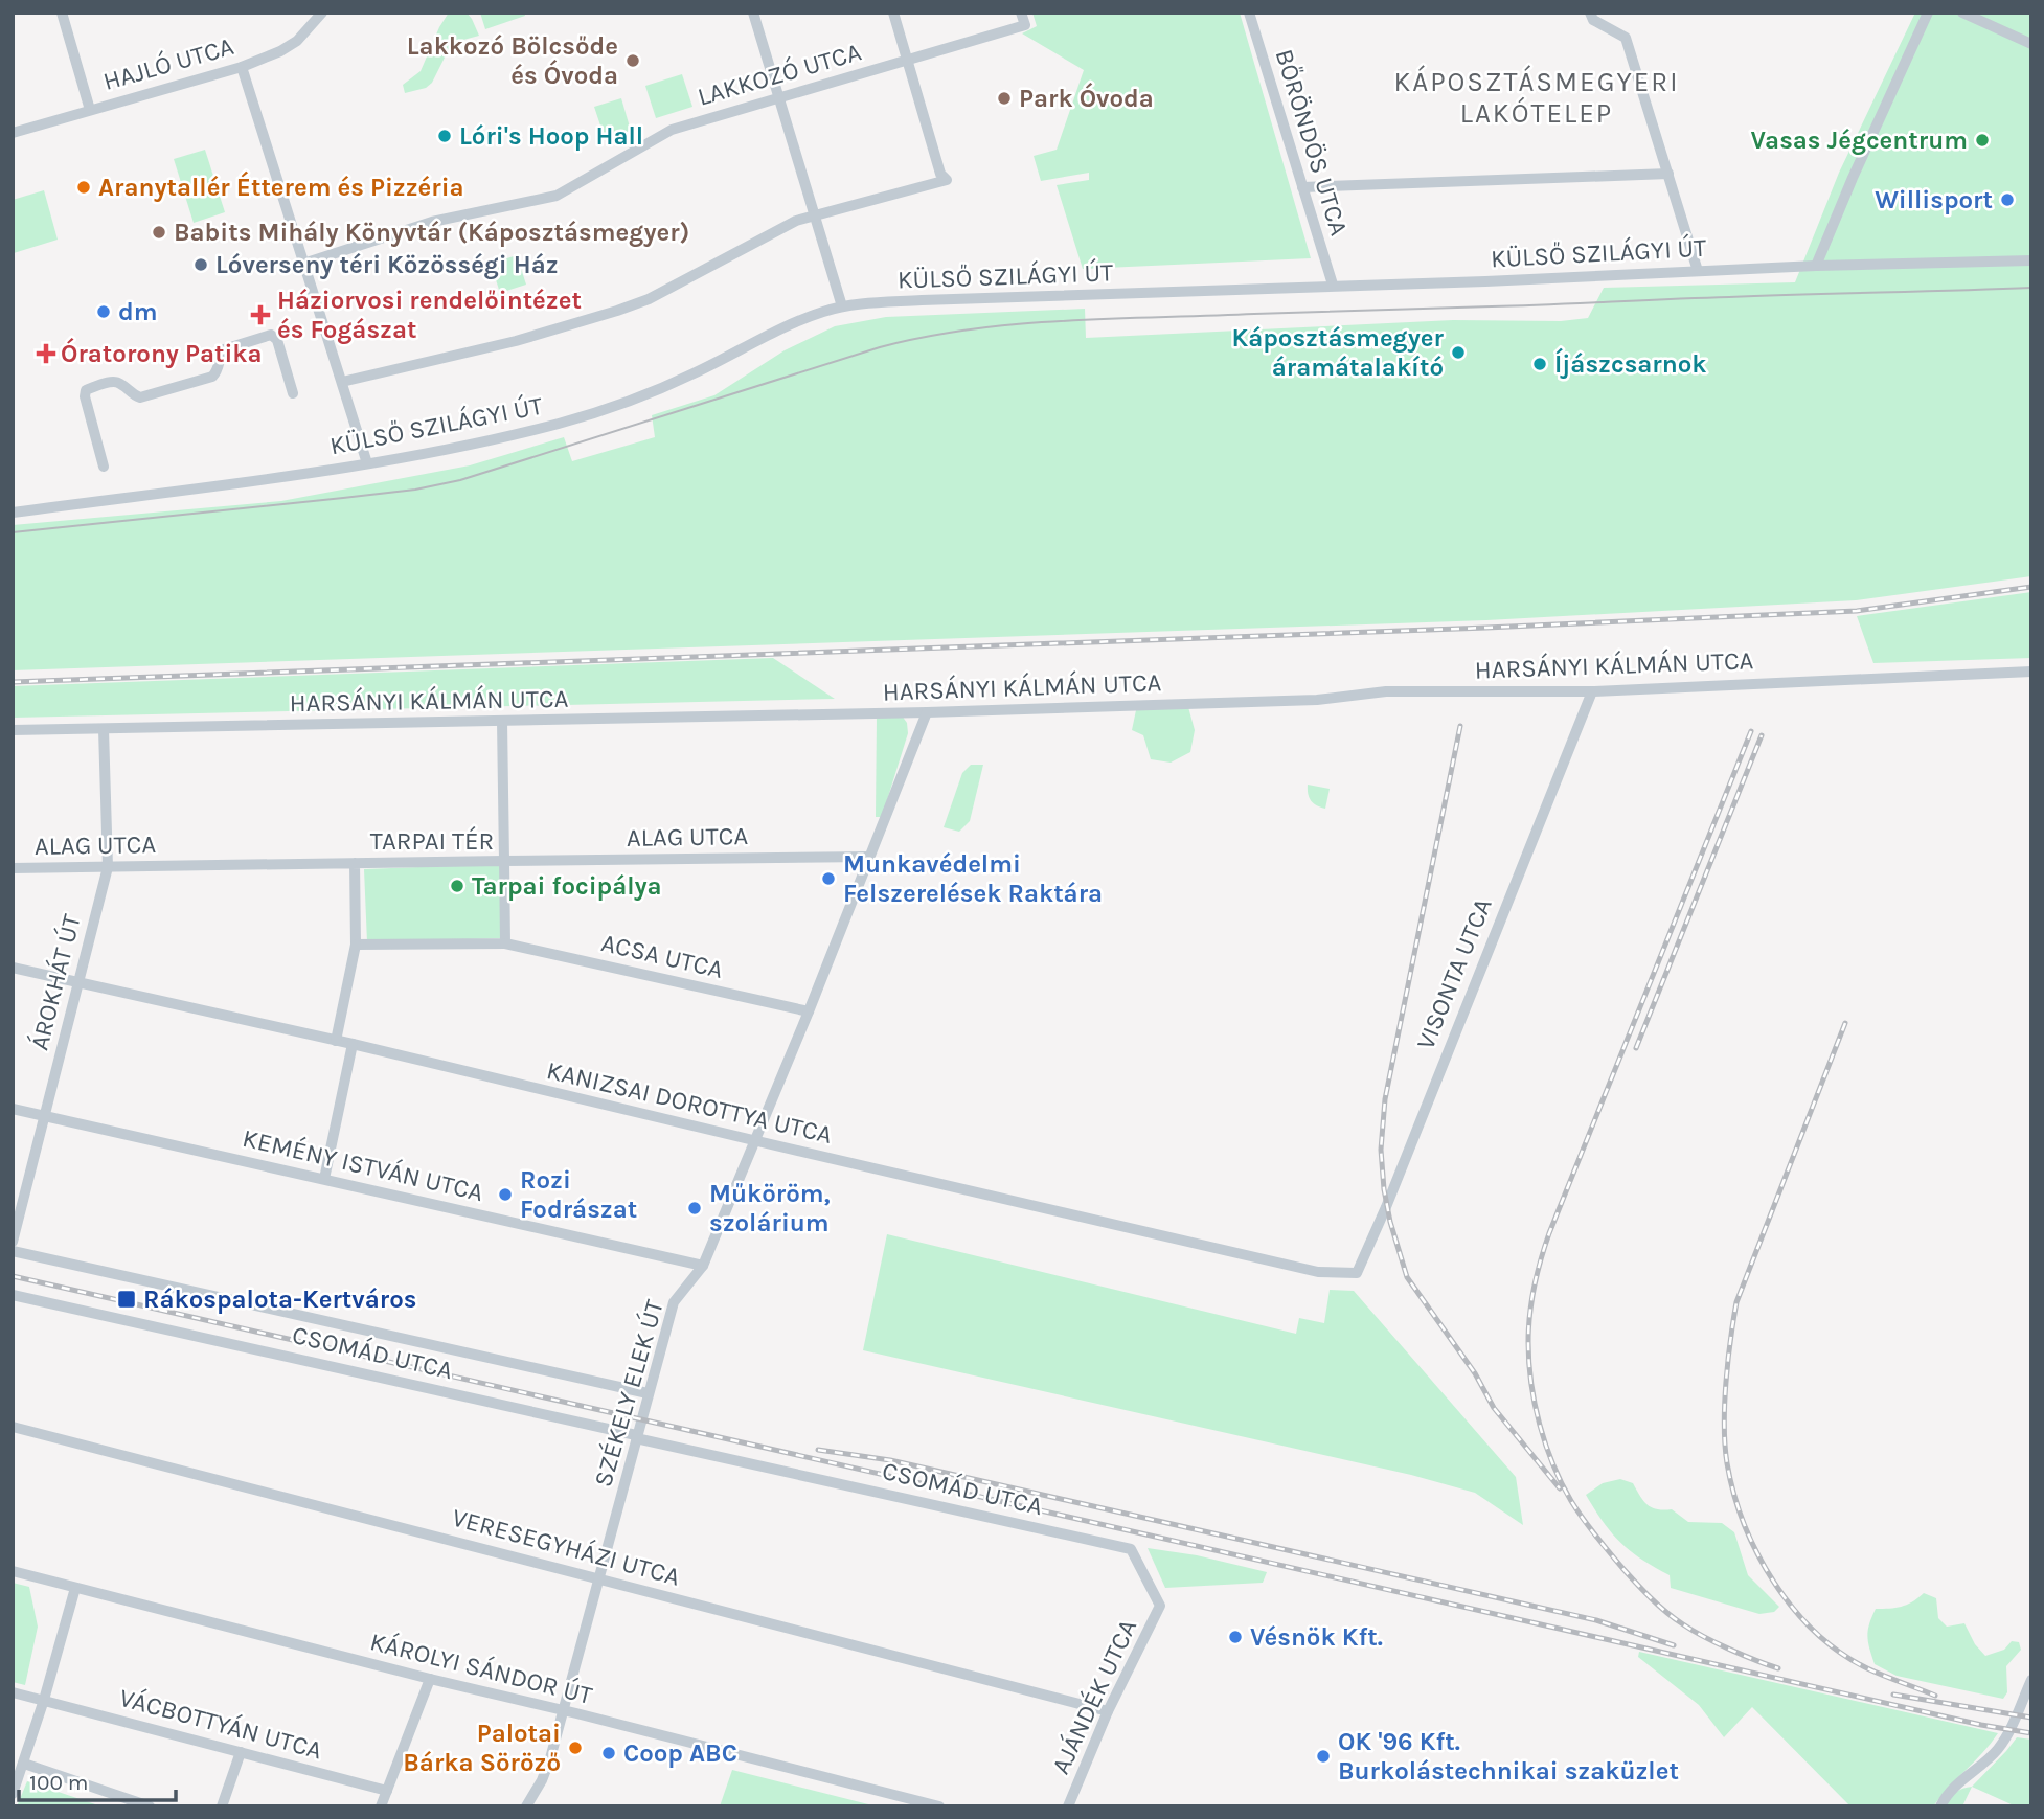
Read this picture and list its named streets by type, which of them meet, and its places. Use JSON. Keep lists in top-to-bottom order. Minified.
{"streets":{"street":["HAJLÓ UTCA","LAKKOZÓ UTCA","BŐRÖNDÖS UTCA","KÜLSŐ SZILÁGYI ÚT","HARSÁNYI KÁLMÁN UTCA","ALAG UTCA","TARPAI TÉR","ACSA UTCA","VISONTA UTCA","ÁROKHÁT ÚT","KANIZSAI DOROTTYA UTCA","KEMÉNY ISTVÁN UTCA","CSOMÁD UTCA","SZÉKELY ELEK ÚT","VERESEGYHÁZI UTCA","KÁROLYI SÁNDOR ÚT","AJÁNDÉK UTCA","VÁCBOTTYÁN UTCA"]},"crossings":[["BŐRÖNDÖS UTCA","KÜLSŐ SZILÁGYI ÚT"],["HARSÁNYI KÁLMÁN UTCA","VISONTA UTCA"],["HARSÁNYI KÁLMÁN UTCA","ÁROKHÁT ÚT"],["HARSÁNYI KÁLMÁN UTCA","SZÉKELY ELEK ÚT"],["ALAG UTCA","TARPAI TÉR"],["ALAG UTCA","ÁROKHÁT ÚT"],["ALAG UTCA","SZÉKELY ELEK ÚT"],["TARPAI TÉR","ACSA UTCA"],["TARPAI TÉR","KANIZSAI DOROTTYA UTCA"],["ACSA UTCA","SZÉKELY ELEK ÚT"],["VISONTA UTCA","KANIZSAI DOROTTYA UTCA"],["ÁROKHÁT ÚT","KANIZSAI DOROTTYA UTCA"],["ÁROKHÁT ÚT","KEMÉNY ISTVÁN UTCA"],["KANIZSAI DOROTTYA UTCA","SZÉKELY ELEK ÚT"],["KEMÉNY ISTVÁN UTCA","SZÉKELY ELEK ÚT"],["CSOMÁD UTCA","SZÉKELY ELEK ÚT"],["CSOMÁD UTCA","AJÁNDÉK UTCA"],["SZÉKELY ELEK ÚT","VERESEGYHÁZI UTCA"],["SZÉKELY ELEK ÚT","KÁROLYI SÁNDOR ÚT"],["VERESEGYHÁZI UTCA","AJÁNDÉK UTCA"]],"districts":["KÁPOSZTÁSMEGYERI LAKÓTELEP"],"places":{"other":["Lakkozó Bölcsőde és Óvoda","Park Óvoda","Lóri's Hoop Hall","Vasas Jégcentrum","Aranytallér Étterem és Pizzéria","Willisport","Babits Mihály Könyvtár (Káposztásmegyer)","Lóverseny téri Közösségi Ház","dm","Káposztásmegyer áramátalakító","Íjászcsarnok","Munkavédelmi Felszerelések Raktára","Tarpai focipálya","Rozi Fodrászat","Műköröm, szolárium","Vésnök Kft.","Palotai Bárka Söröző","Coop ABC","OK '96 Kft. Burkolástechnikai szaküzlet"],"health":["Háziorvosi rendelőintézet és Fogászat","Óratorony Patika"],"transit":["Rákospalota-Kertváros"]},"scale_bar":"100 m"}
